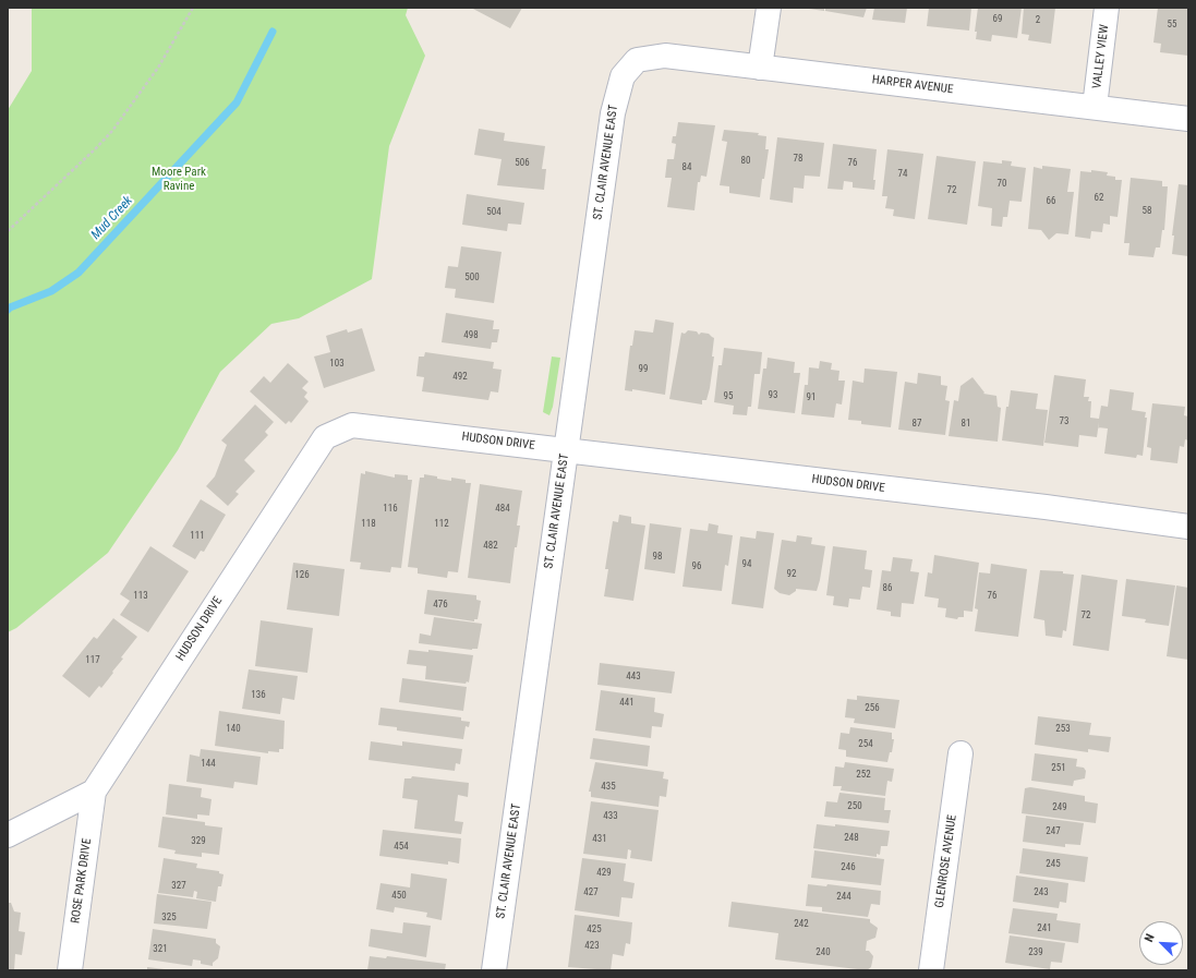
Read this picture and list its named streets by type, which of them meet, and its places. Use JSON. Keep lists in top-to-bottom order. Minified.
{"streets":{"street":["VALLEY VIEW","HARPER AVENUE","ST. CLAIR AVENUE EAST","HUDSON DRIVE","GLENROSE AVENUE","ROSE PARK DRIVE"]},"crossings":[["VALLEY VIEW","HARPER AVENUE"],["HARPER AVENUE","ST. CLAIR AVENUE EAST"],["ST. CLAIR AVENUE EAST","HUDSON DRIVE"],["HUDSON DRIVE","ROSE PARK DRIVE"]],"water":["Mud Creek"],"parks":["Moore Park Ravine"],"house_numbers":["69","2","55","78","80","506","76","84","74","70","72","62","66","58","504","500","498","103","99","492","93","95","91","73","87","81","116","484","118","112","111","482","98","94","96","92","126","86","113","76","476","72","117","443","136","441","256","140","253","254","144","251","252","435","250","249","433","247","248","431","329","454","245","246","429","327","427","243","450","244","325","242","241","425","423","321","240","239"],"north":"top left"}
